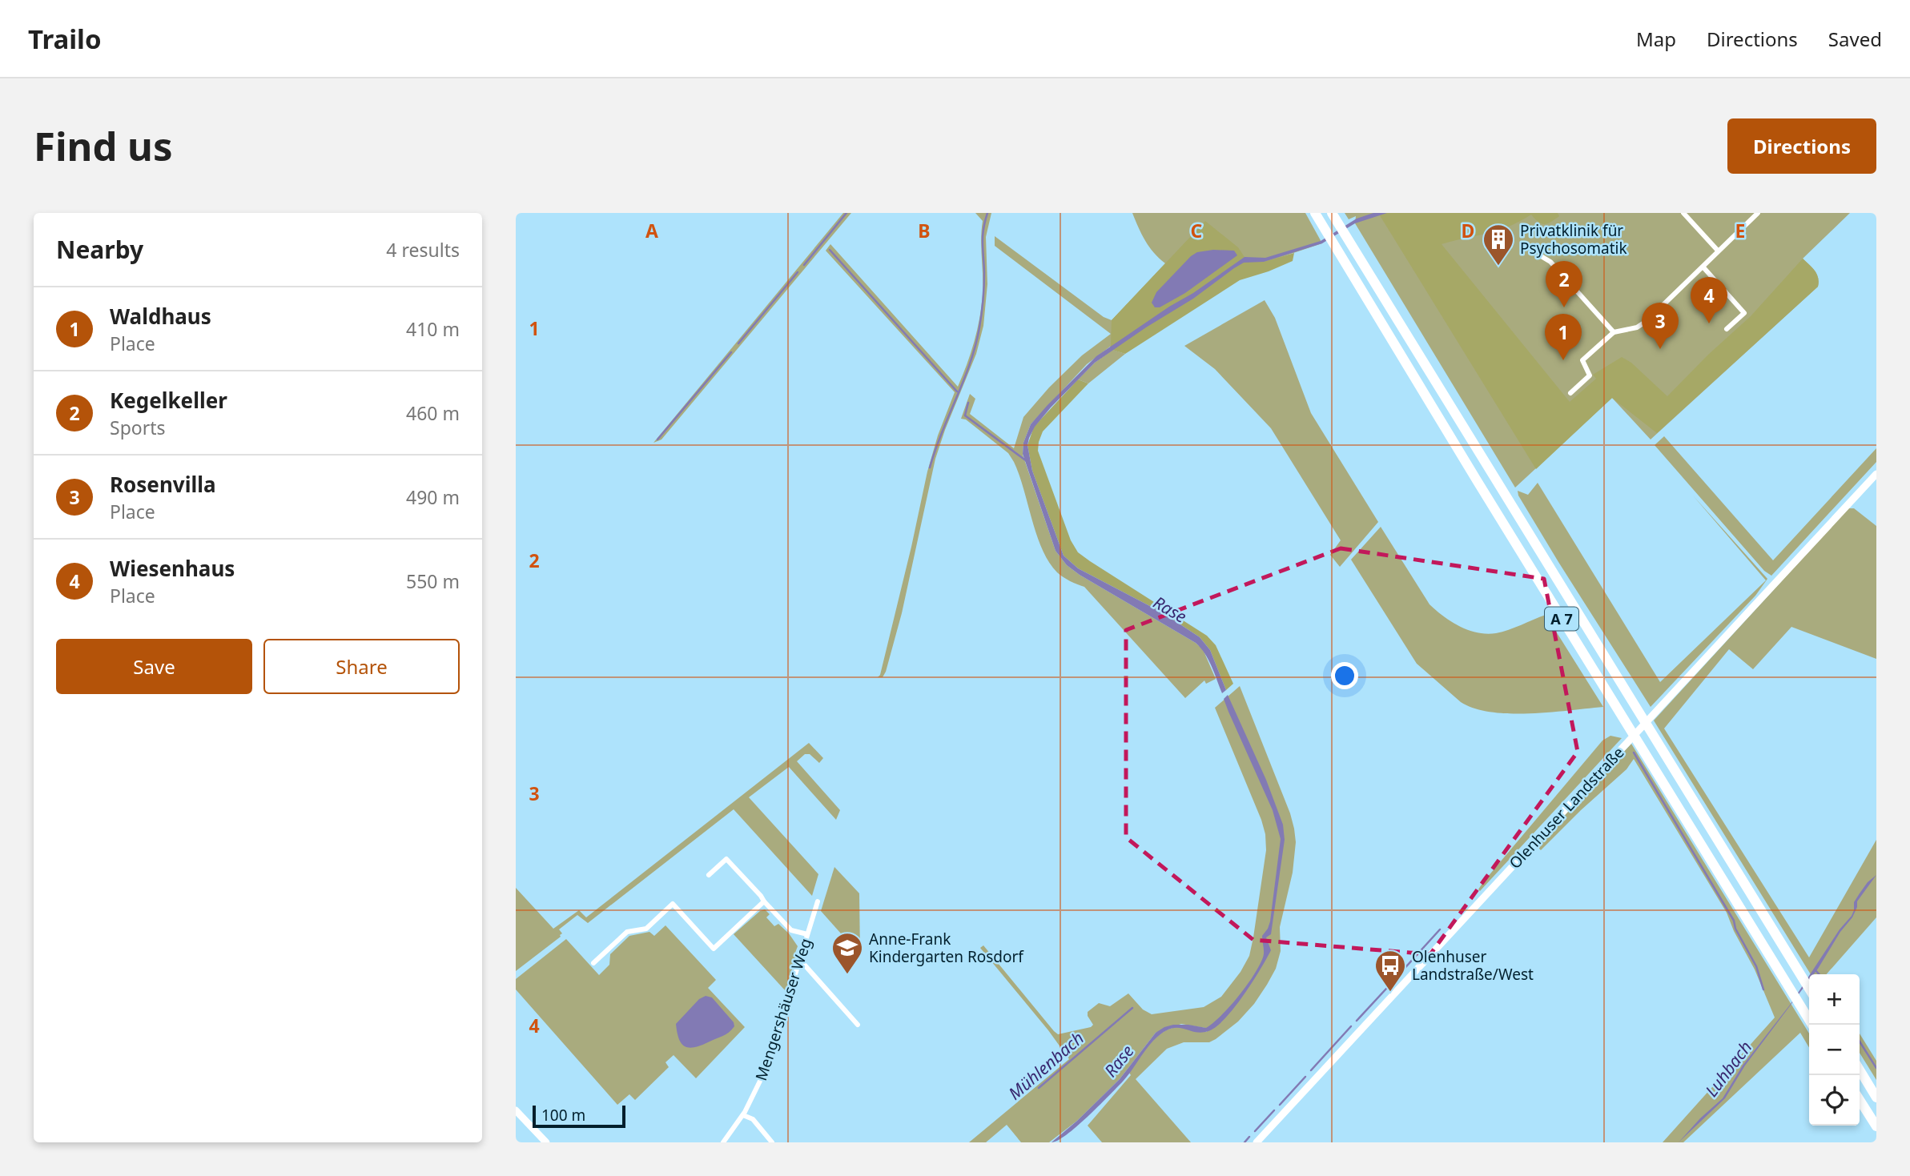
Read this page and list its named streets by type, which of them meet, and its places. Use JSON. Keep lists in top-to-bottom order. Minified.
{"streets":{"highway":["A 7"],"street":["Olenhuser Landstraße","Mengershäuser Weg"]},"water":["Rase","Mühlenbach","Luhbach"],"places":{"building":["Privatklinik für Psychosomatik"],"school or university":["Anne-Frank Kindergarten Rosdorf"],"bus stop":["Olenhuser Landstraße/West"]},"scale_bar":"100 m","page":{"header":"Trailo","nav":["Map","Directions","Saved"],"buttons":["Directions",["Save","Share"]],"title":"Find us","heading":["Nearby","4 results"],"pins":["2","4","3","1"],"list":[{"mark":"1","name":"Waldhaus","note":"Place","value":"410 m"},{"mark":"2","name":"Kegelkeller","note":"Sports","value":"460 m"},{"mark":"3","name":"Rosenvilla","note":"Place","value":"490 m"},{"mark":"4","name":"Wiesenhaus","note":"Place","value":"550 m"}],"map_buttons":["+","−"],"scale":"100 m"},"grid":{"columns":["A","B","C","D","E"],"rows":["1","2","3","4"]}}
